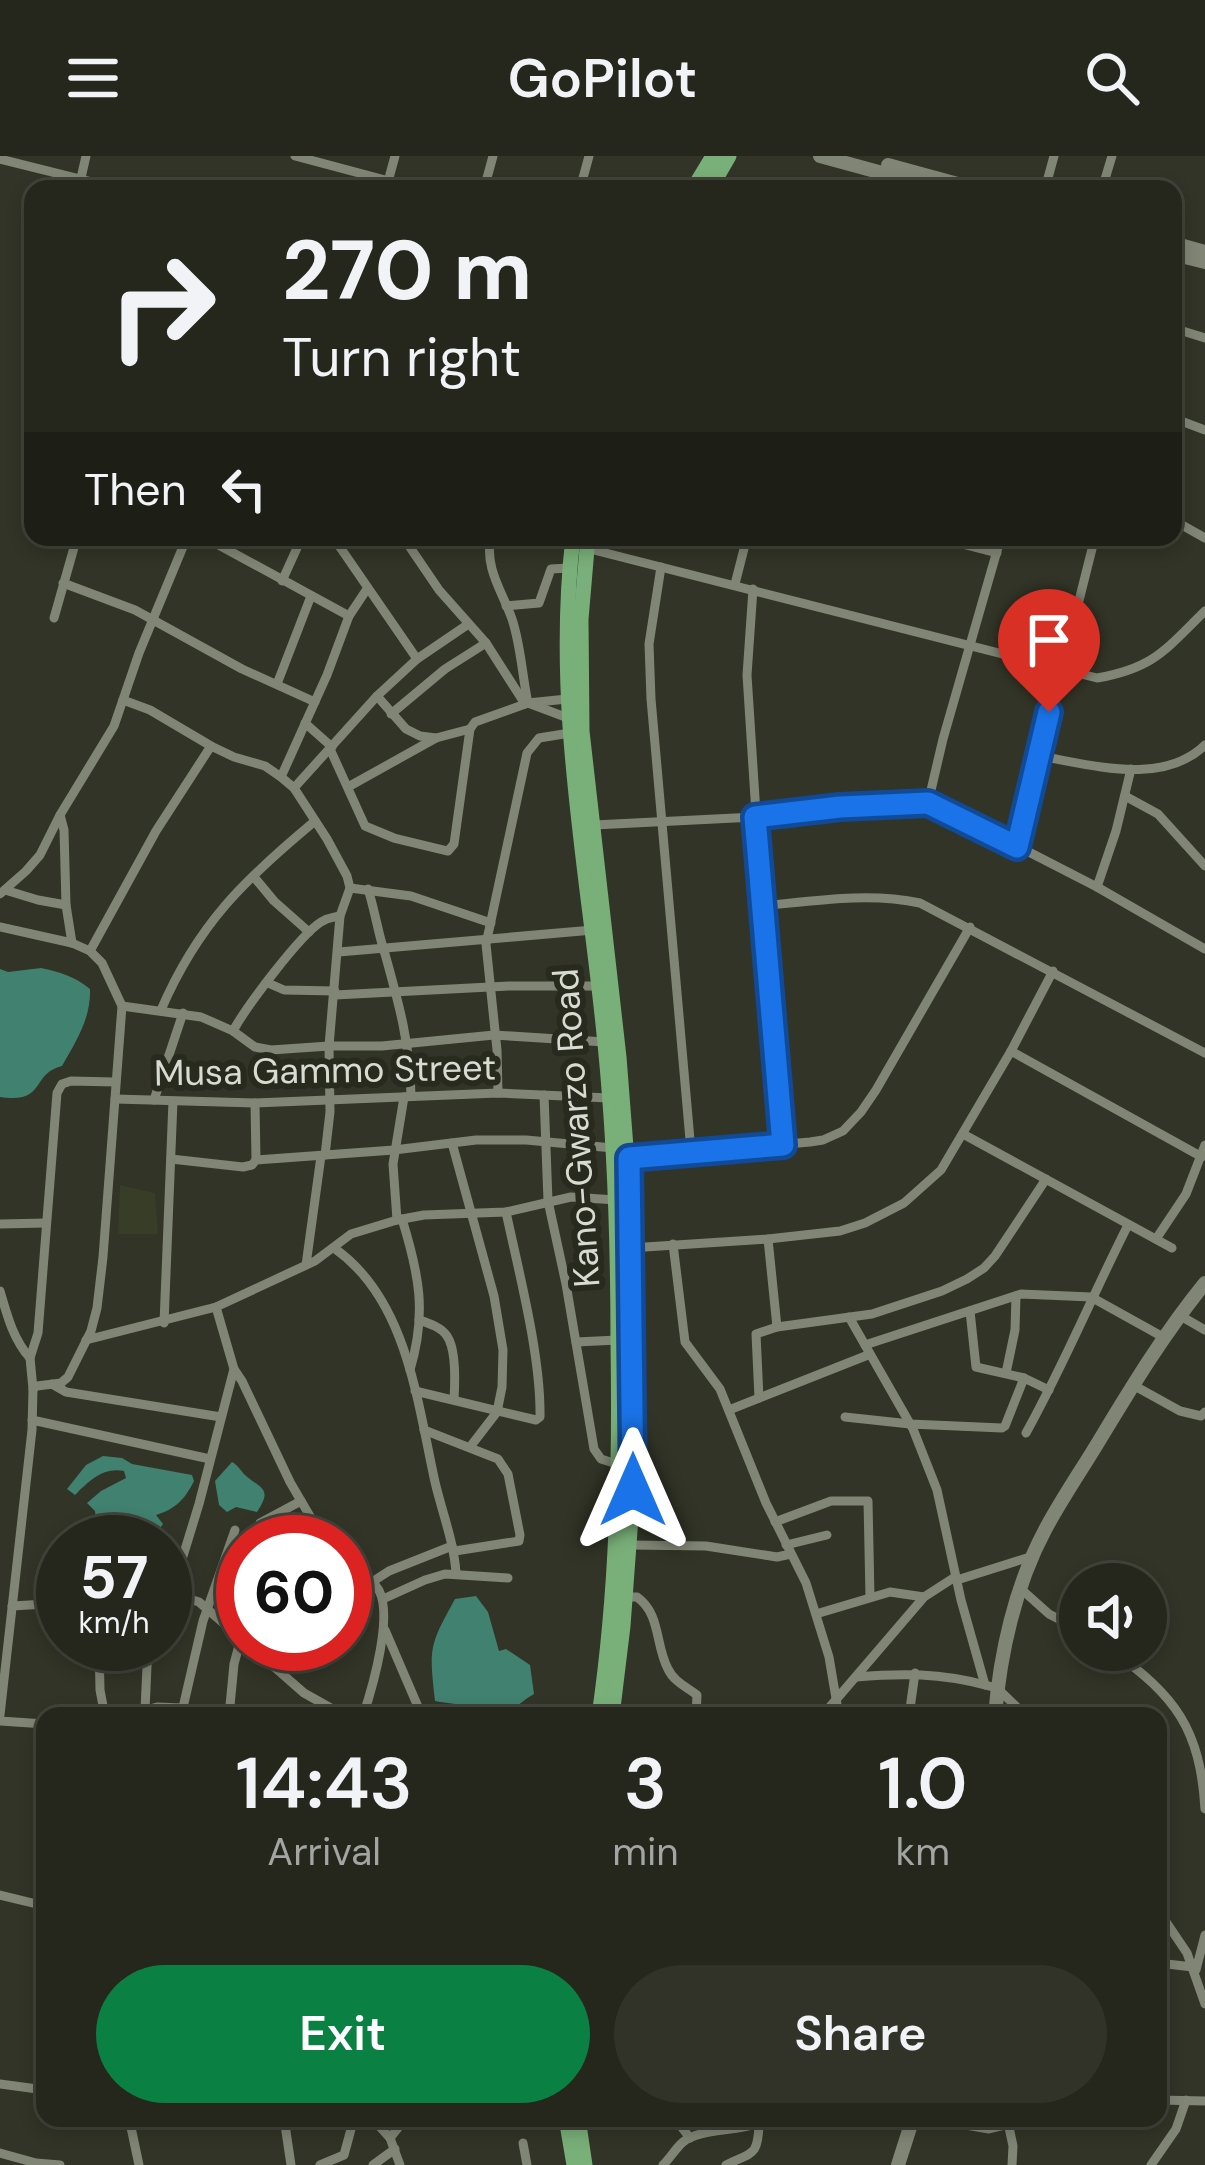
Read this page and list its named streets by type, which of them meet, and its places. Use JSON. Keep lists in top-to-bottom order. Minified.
{"streets":{"main road":["Kano-Gwarzo Road"],"street":["Musa Gammo Street"]},"crossings":[["Musa Gammo Street","Kano-Gwarzo Road"]],"page":{"header":"GoPilot","turn":["270 m","Turn right"],"then":"Then","speed":"57 km/h","limit":"60","eta":["14:43","Arrival","3","min","1.0","km"],"buttons":["Exit","Share"]}}
